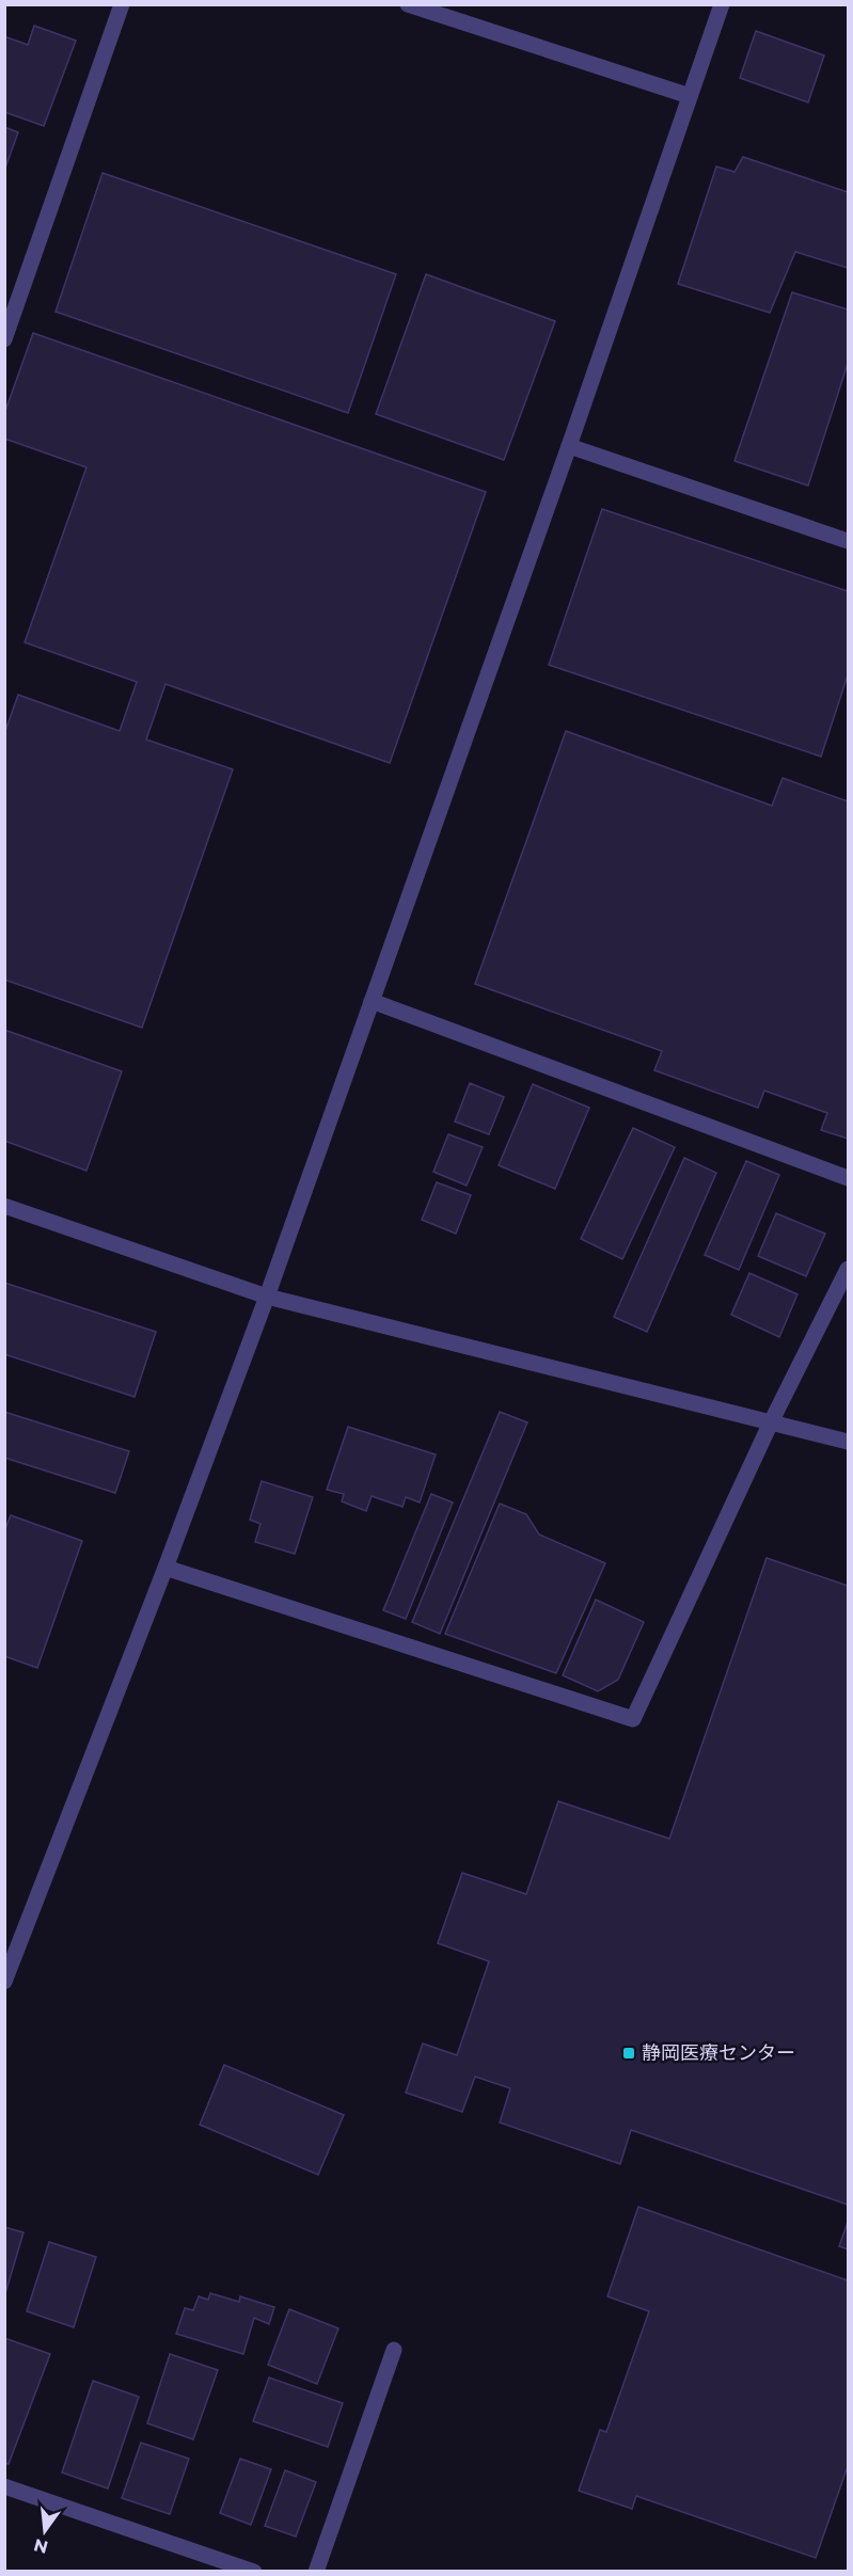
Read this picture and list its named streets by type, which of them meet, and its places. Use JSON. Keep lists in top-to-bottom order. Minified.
{"places":{"transit":["静岡医療センター"]},"north":"bottom"}
